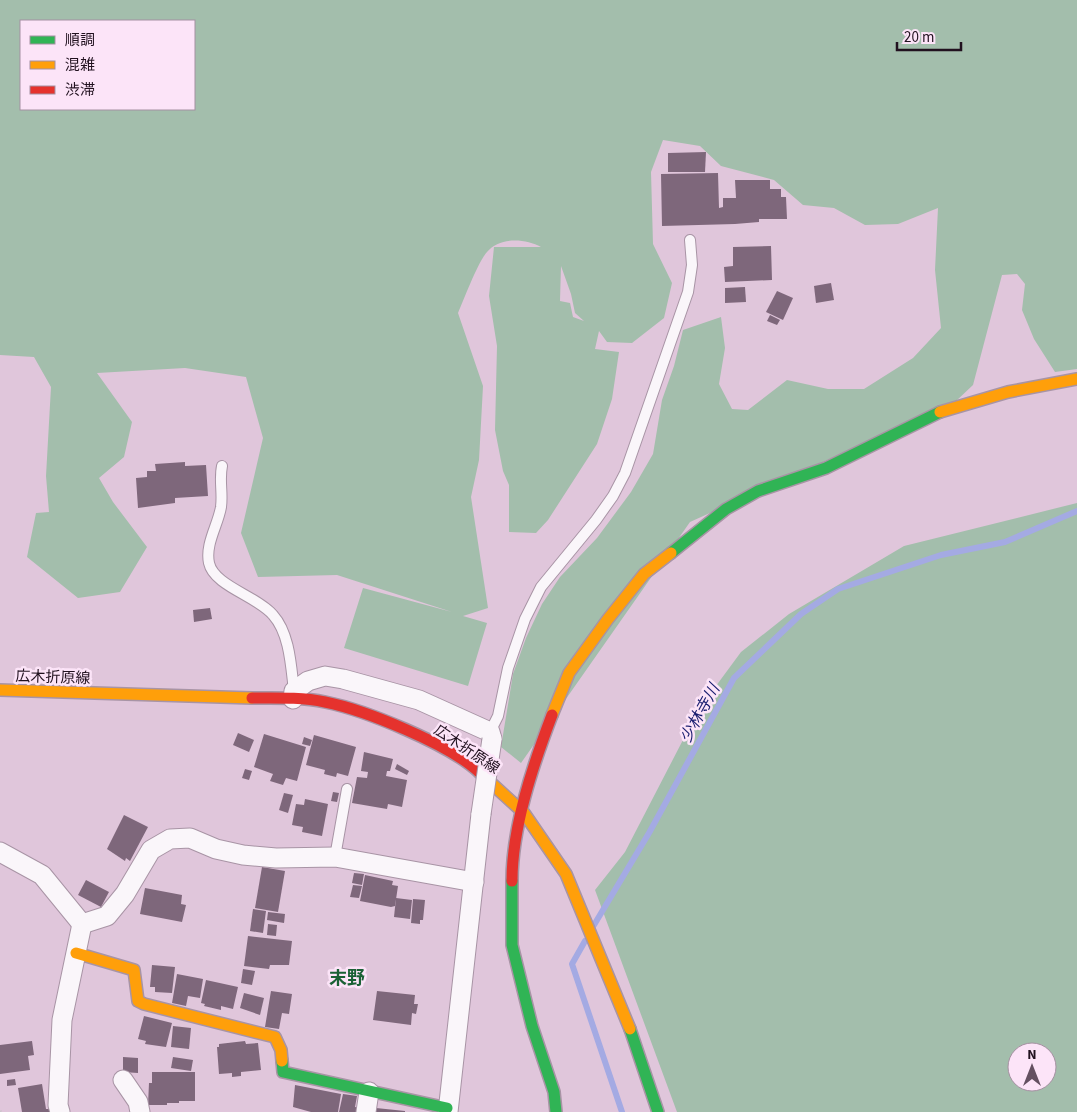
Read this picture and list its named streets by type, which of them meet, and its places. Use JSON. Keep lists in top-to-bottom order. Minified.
{"streets":{"street":["広木折原線"]},"districts":["末野"],"water":["少林寺川"],"legend":["順調","混雑","渋滞"],"scale_bar":"20 m","north":"top"}
